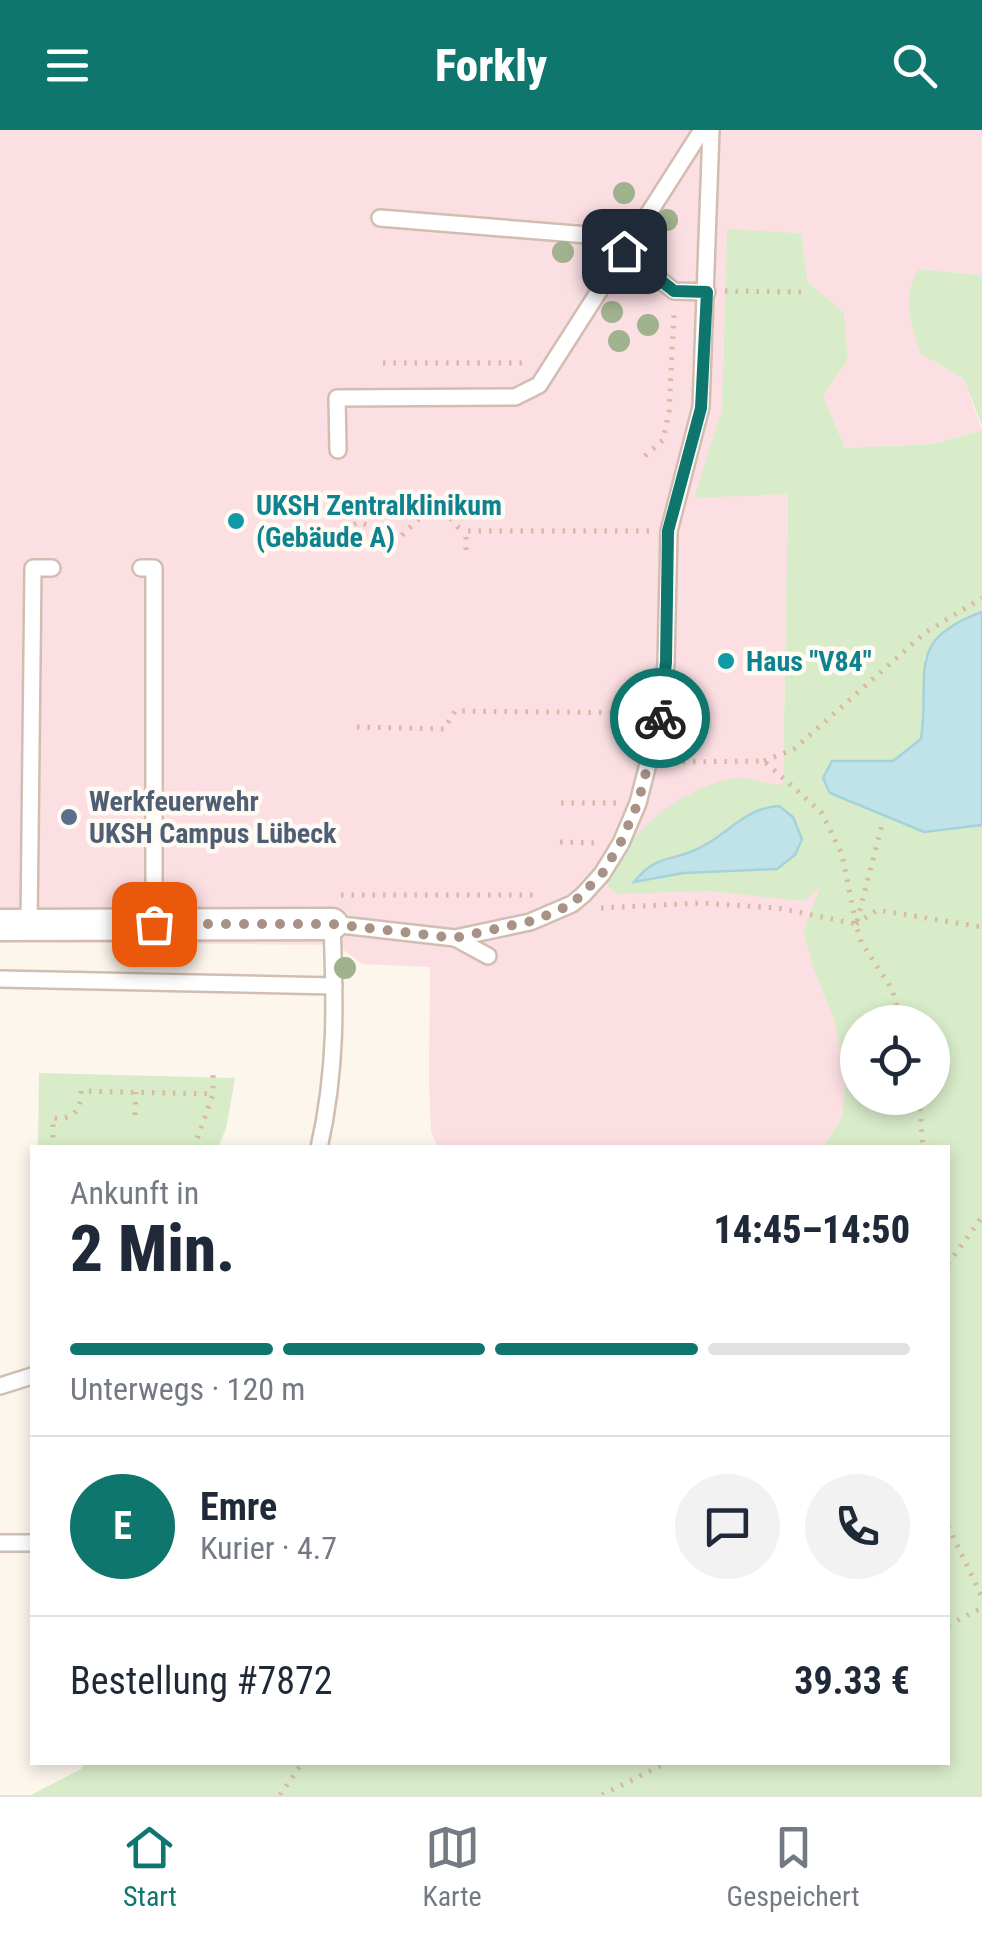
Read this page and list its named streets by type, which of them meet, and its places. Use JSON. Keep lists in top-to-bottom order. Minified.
{"places":["UKSH Zentralklinikum (Gebäude A)","Haus \"V84\"","Werkfeuerwehr UKSH Campus Lübeck"],"page":{"header":"Forkly","heading":["2 Min.","Ankunft in","14:45–14:50"],"panel":["Emre","Kurier · 4.7","Bestellung #7872","39.33 €"],"bar":"Unterwegs · 120 m","round":"E","tabs":["Start","Karte","Gespeichert"]}}
